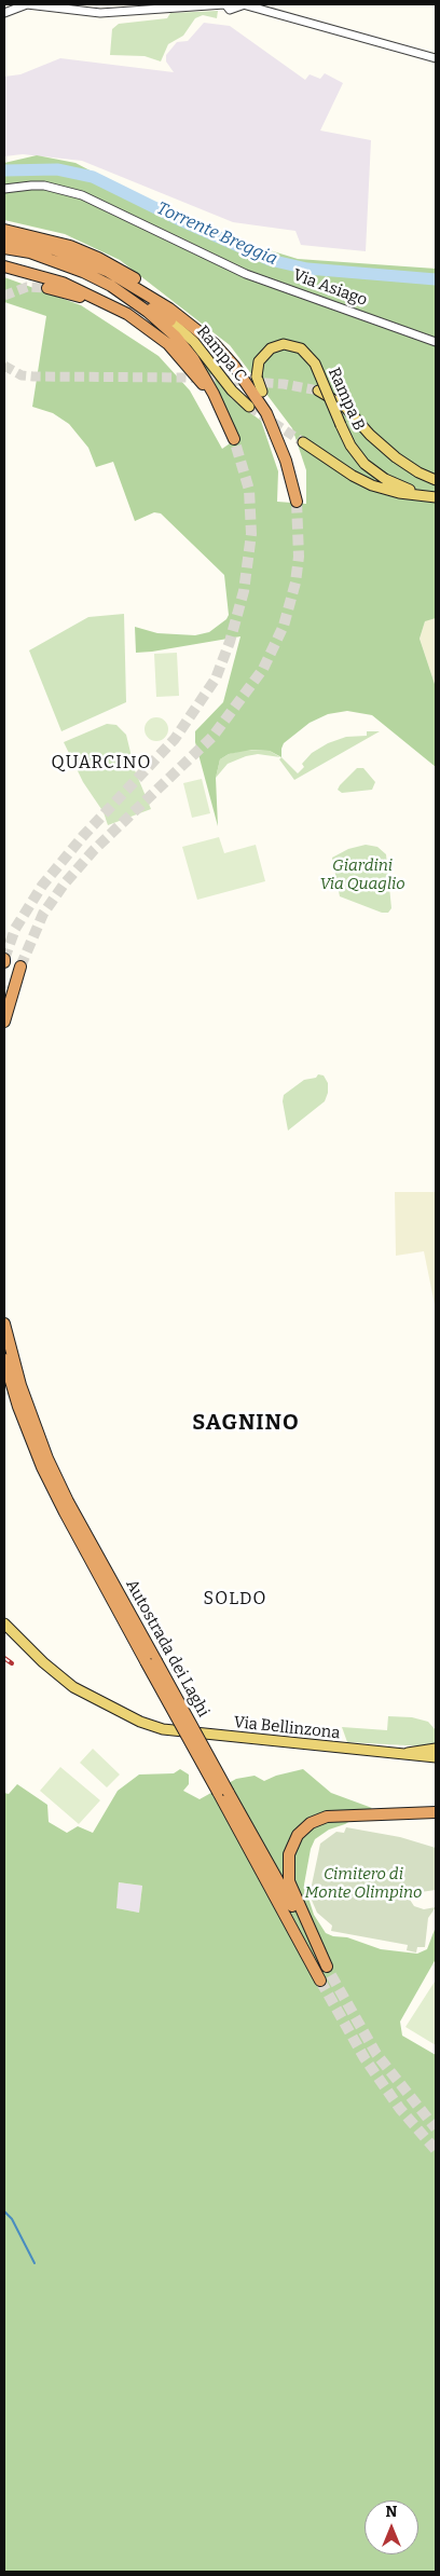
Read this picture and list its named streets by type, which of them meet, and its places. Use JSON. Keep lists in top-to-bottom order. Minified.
{"streets":{"highway":["Autostrada dei Laghi"],"main road":["Rampa C","Rampa B","Via Bellinzona"],"street":["Via Asiago"]},"districts":["QUARCINO","SAGNINO","SOLDO"],"water":["Torrente Breggia"],"parks":["Giardini Via Quaglio","Cimitero di Monte Olimpino"],"north":"top"}
